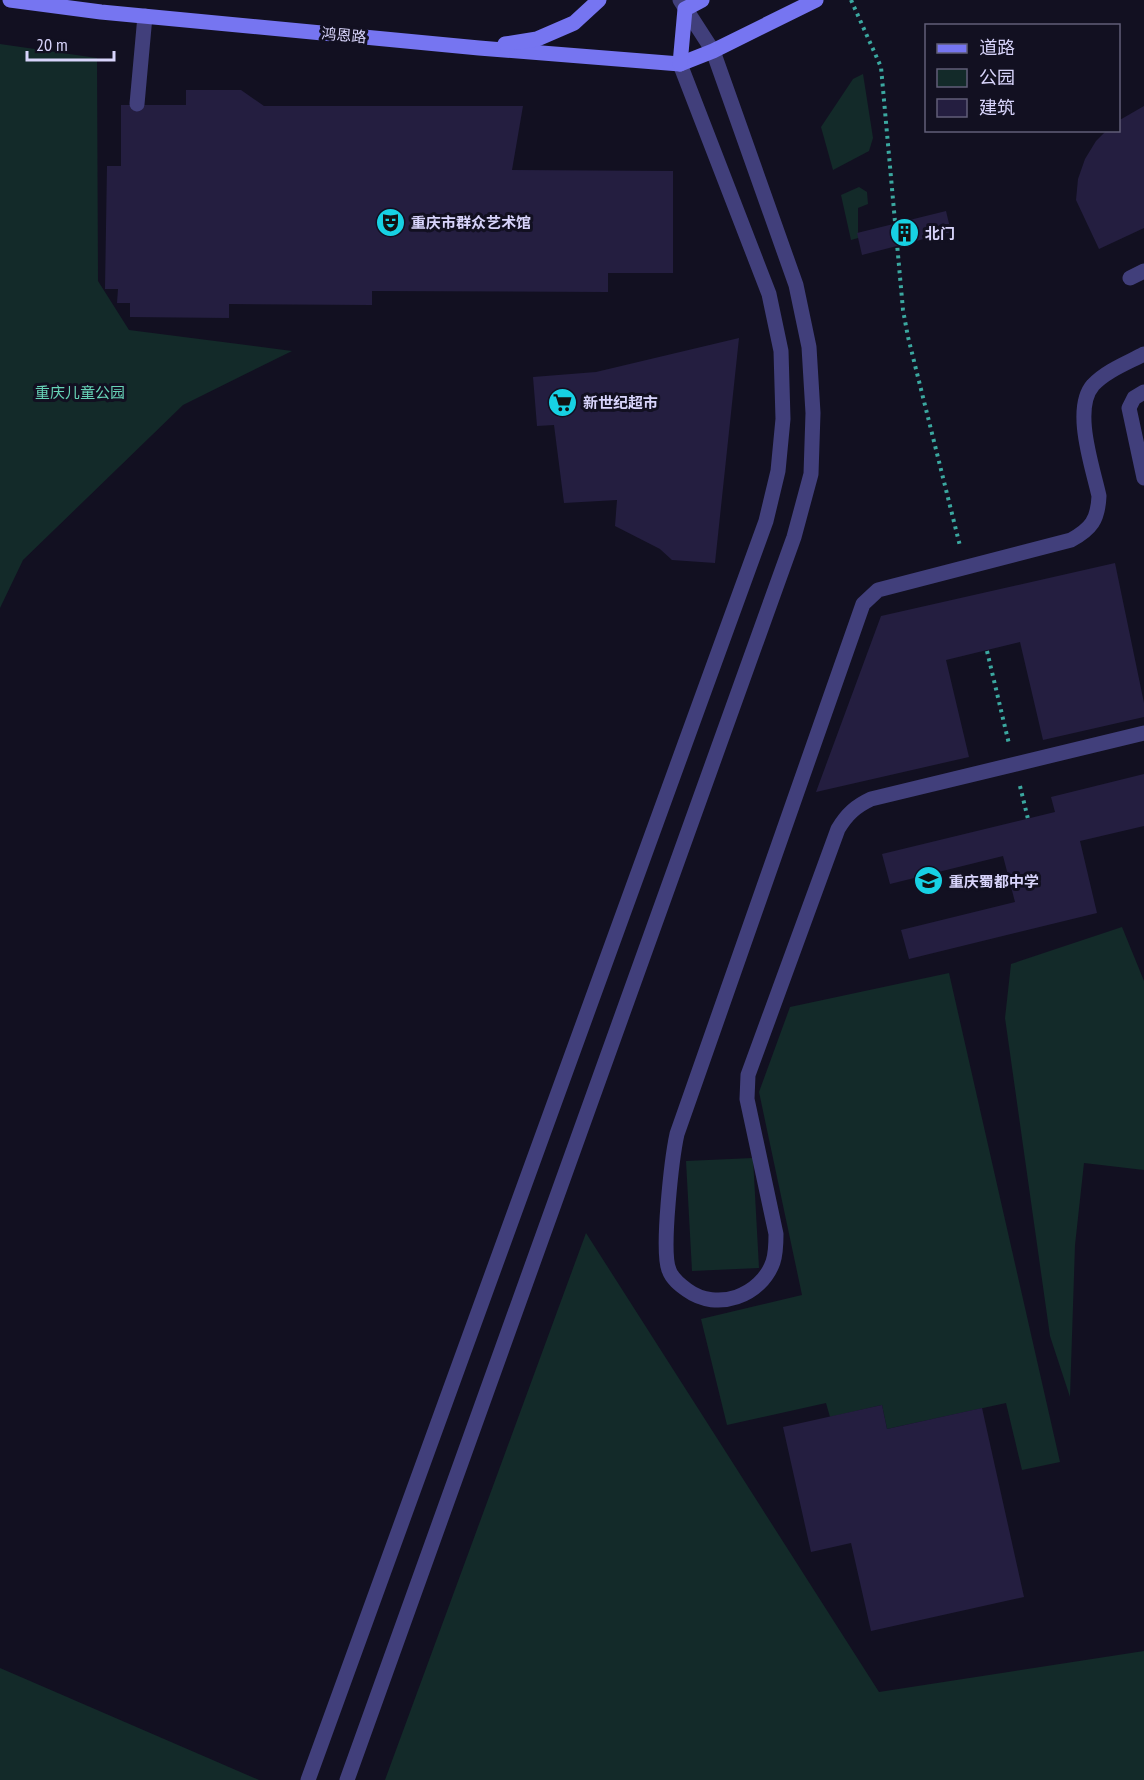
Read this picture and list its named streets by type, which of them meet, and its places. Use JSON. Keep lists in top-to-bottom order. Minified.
{"streets":{"main road":["鸿恩路"]},"parks":["重庆儿童公园"],"places":{"theatre":["重庆市群众艺术馆"],"building":["北门"],"supermarket":["新世纪超市"],"school or university":["重庆蜀都中学"]},"legend":["道路","公园","建筑"],"scale_bar":"20 m"}
